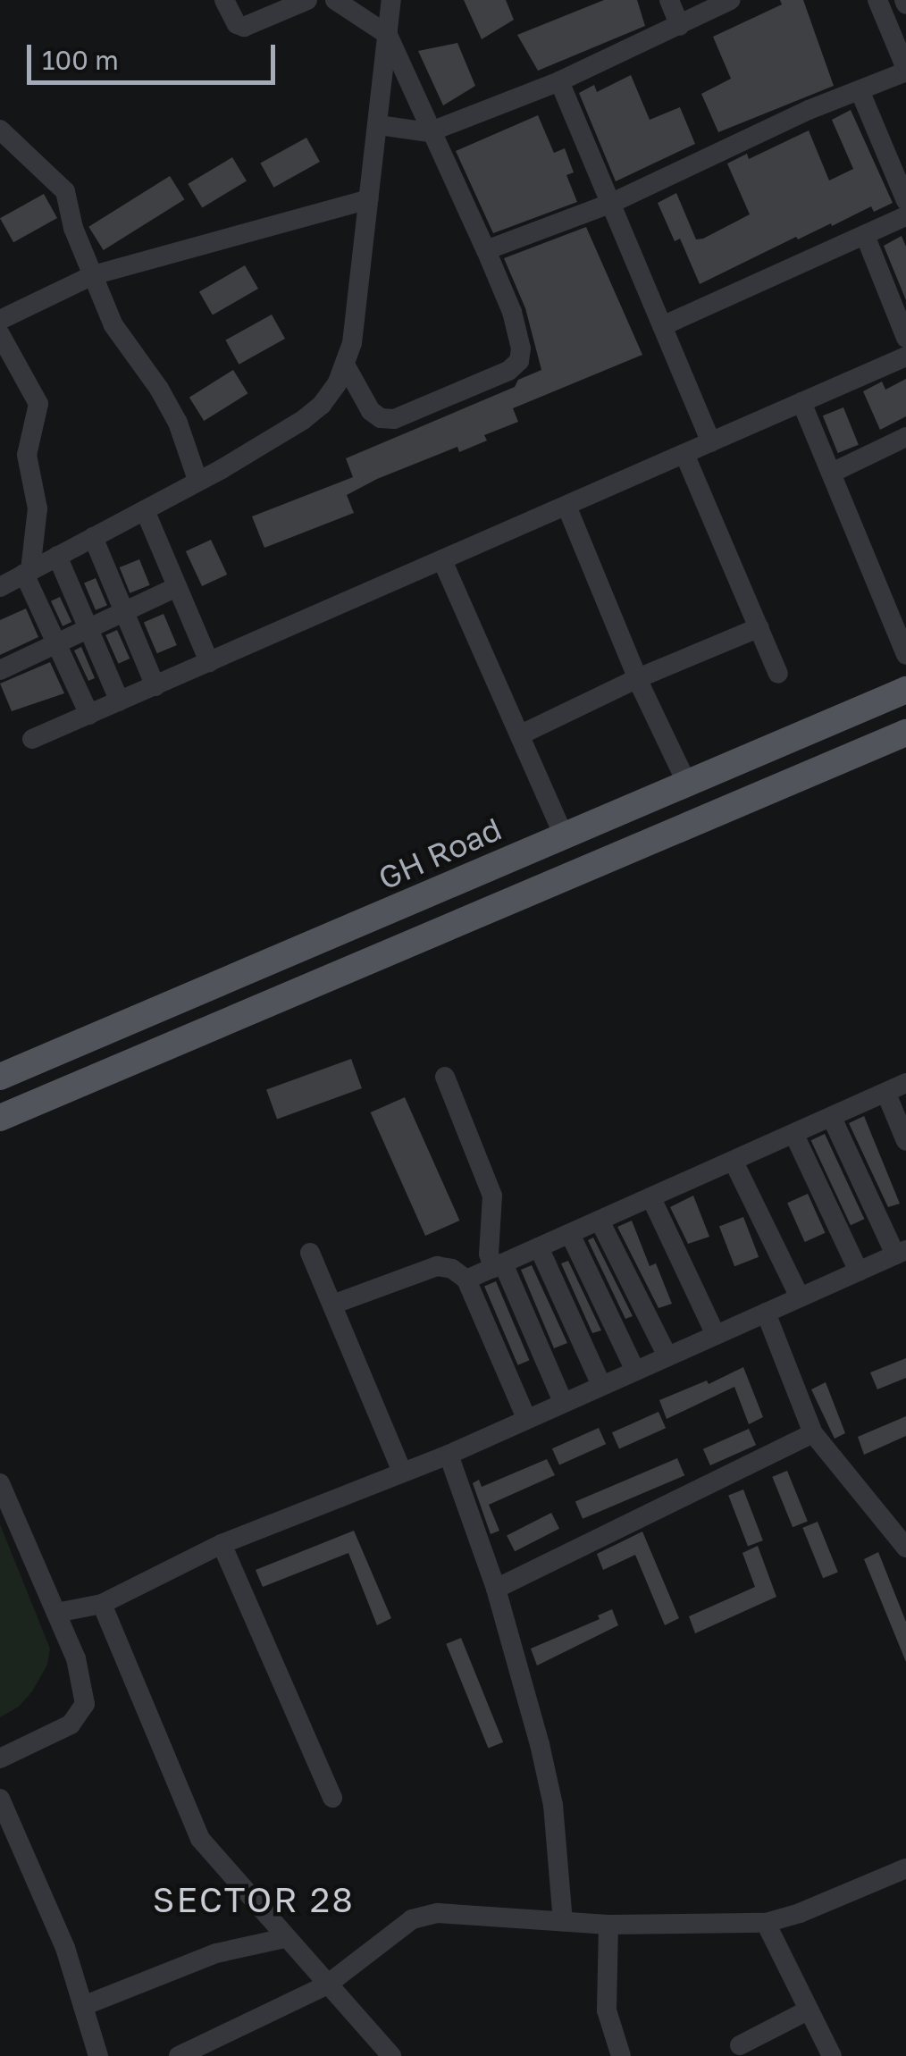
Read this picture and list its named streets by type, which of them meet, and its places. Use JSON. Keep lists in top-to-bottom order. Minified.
{"streets":{"main road":["GH Road"]},"districts":["SECTOR 28"],"scale_bar":"100 m"}
